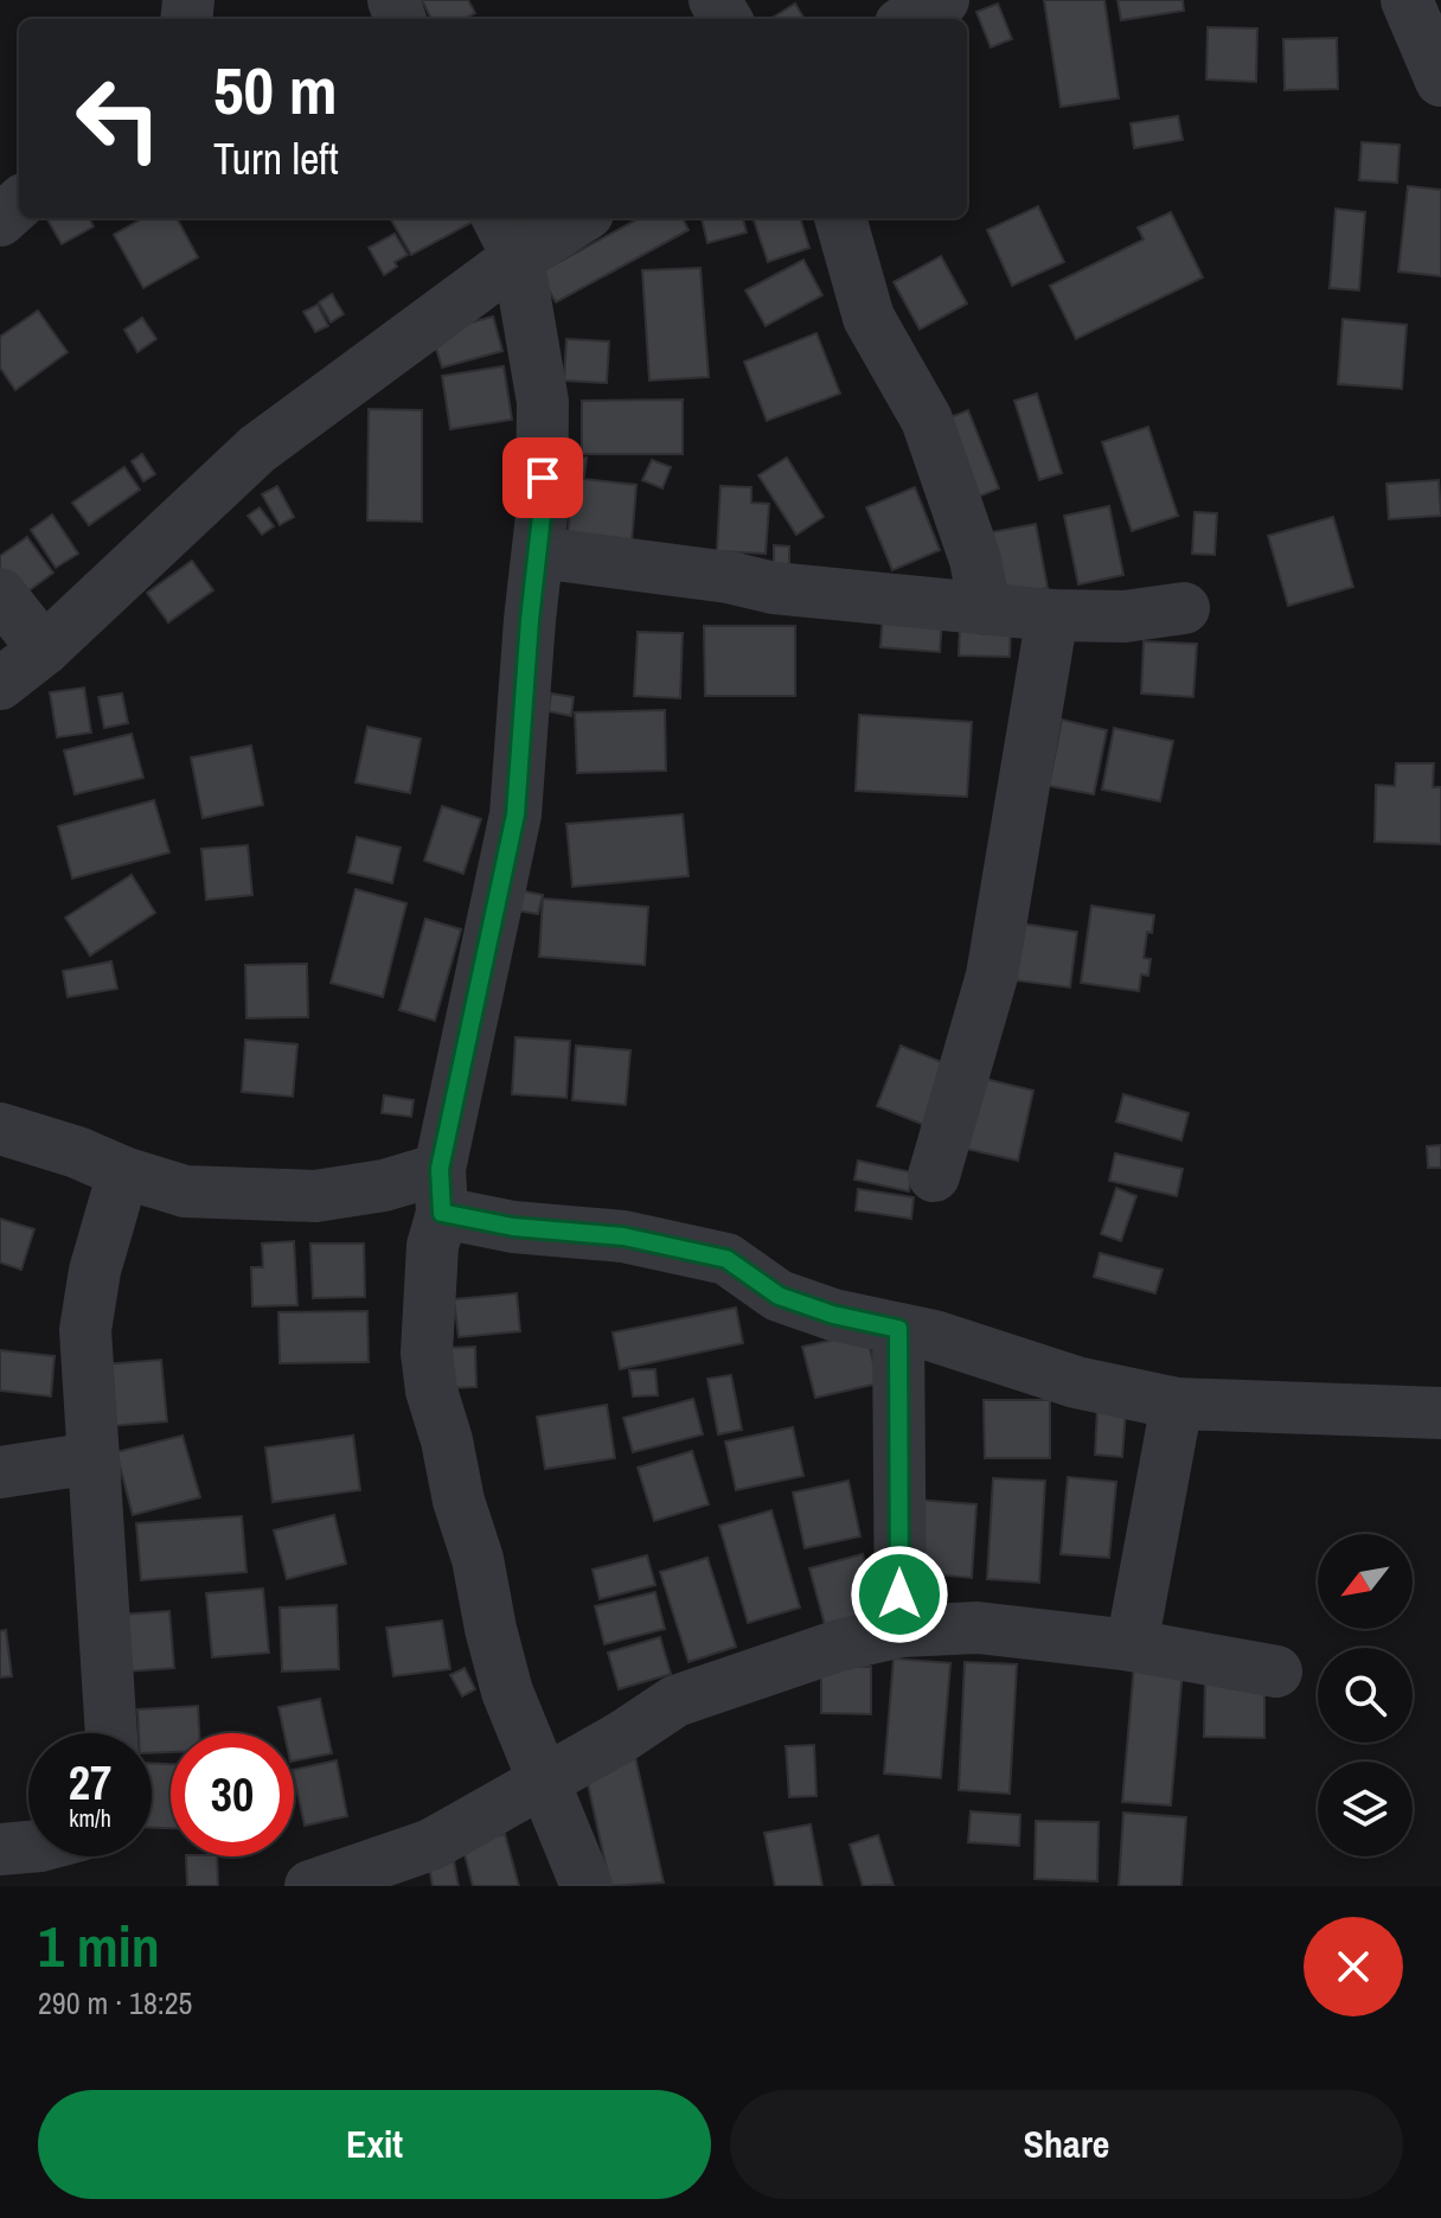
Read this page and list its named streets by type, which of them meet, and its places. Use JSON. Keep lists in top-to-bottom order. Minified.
{"north":"bottom left","page":{"turn":["50 m","Turn left"],"speed":"27 km/h","limit":"30","heading":["1 min","290 m · 18:25"],"buttons":["Exit","Share"]}}
